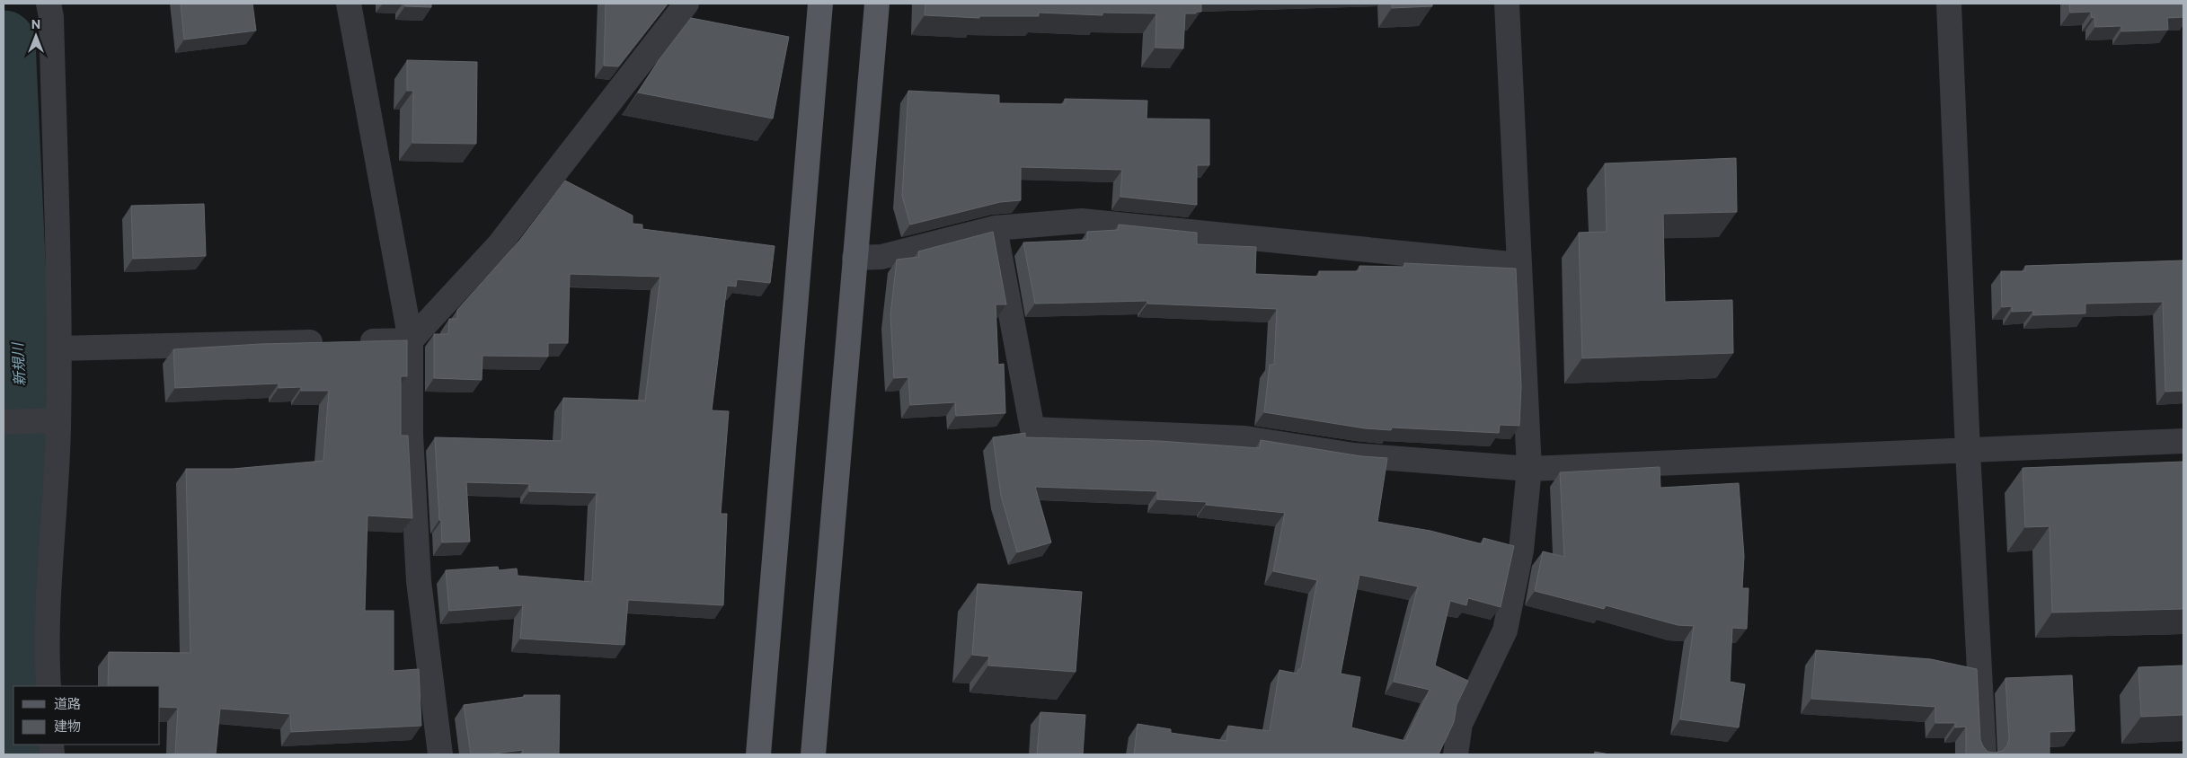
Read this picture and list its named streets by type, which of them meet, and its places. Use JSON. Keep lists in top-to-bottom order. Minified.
{"water":["新規川"],"legend":["道路","建物"],"north":"top"}
